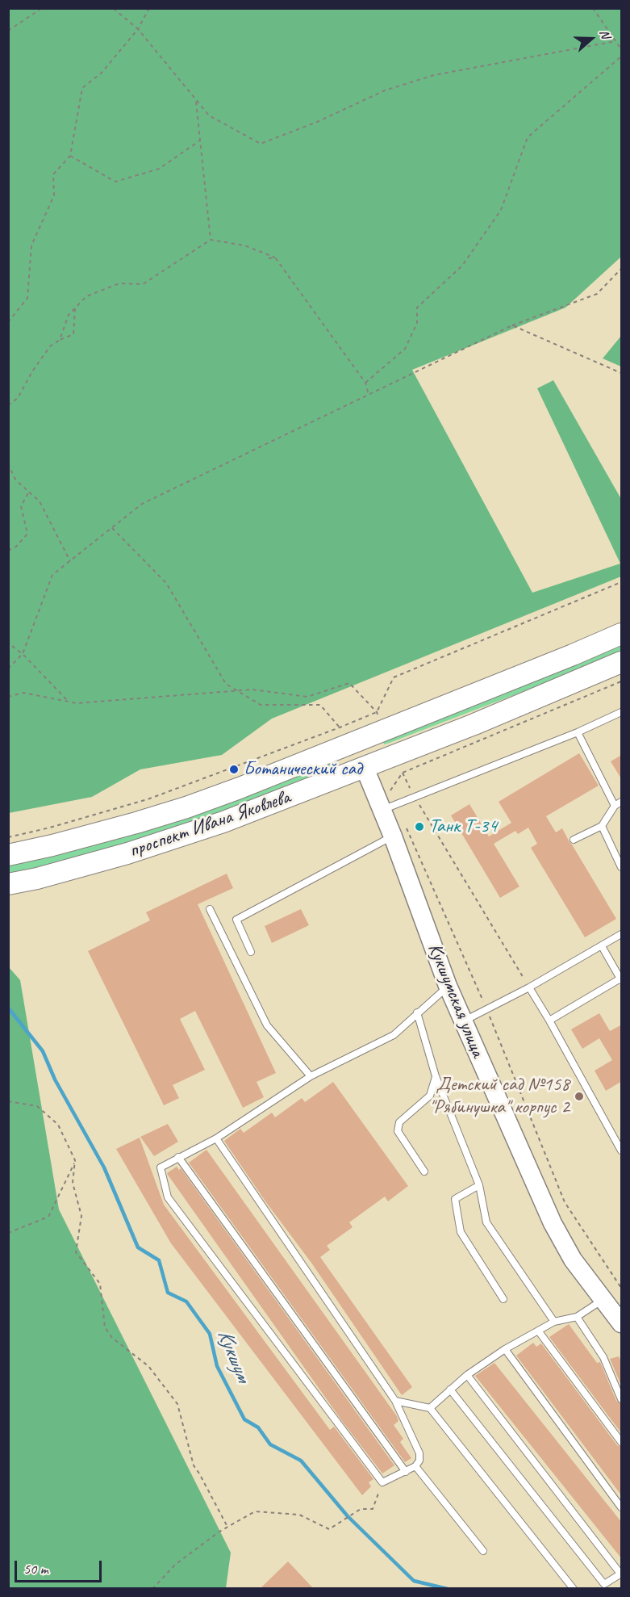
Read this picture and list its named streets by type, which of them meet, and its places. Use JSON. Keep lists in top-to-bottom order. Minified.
{"streets":{"main road":["проспект Ивана Яковлева","Кукшумская улица"]},"crossings":[["проспект Ивана Яковлева","Кукшумская улица"]],"water":["Кукшум"],"places":["Ботанический сад","Танк Т-34","Детский сад №158 \"Рябинушка\" корпус 2"],"scale_bar":"50 m","north":"right"}
